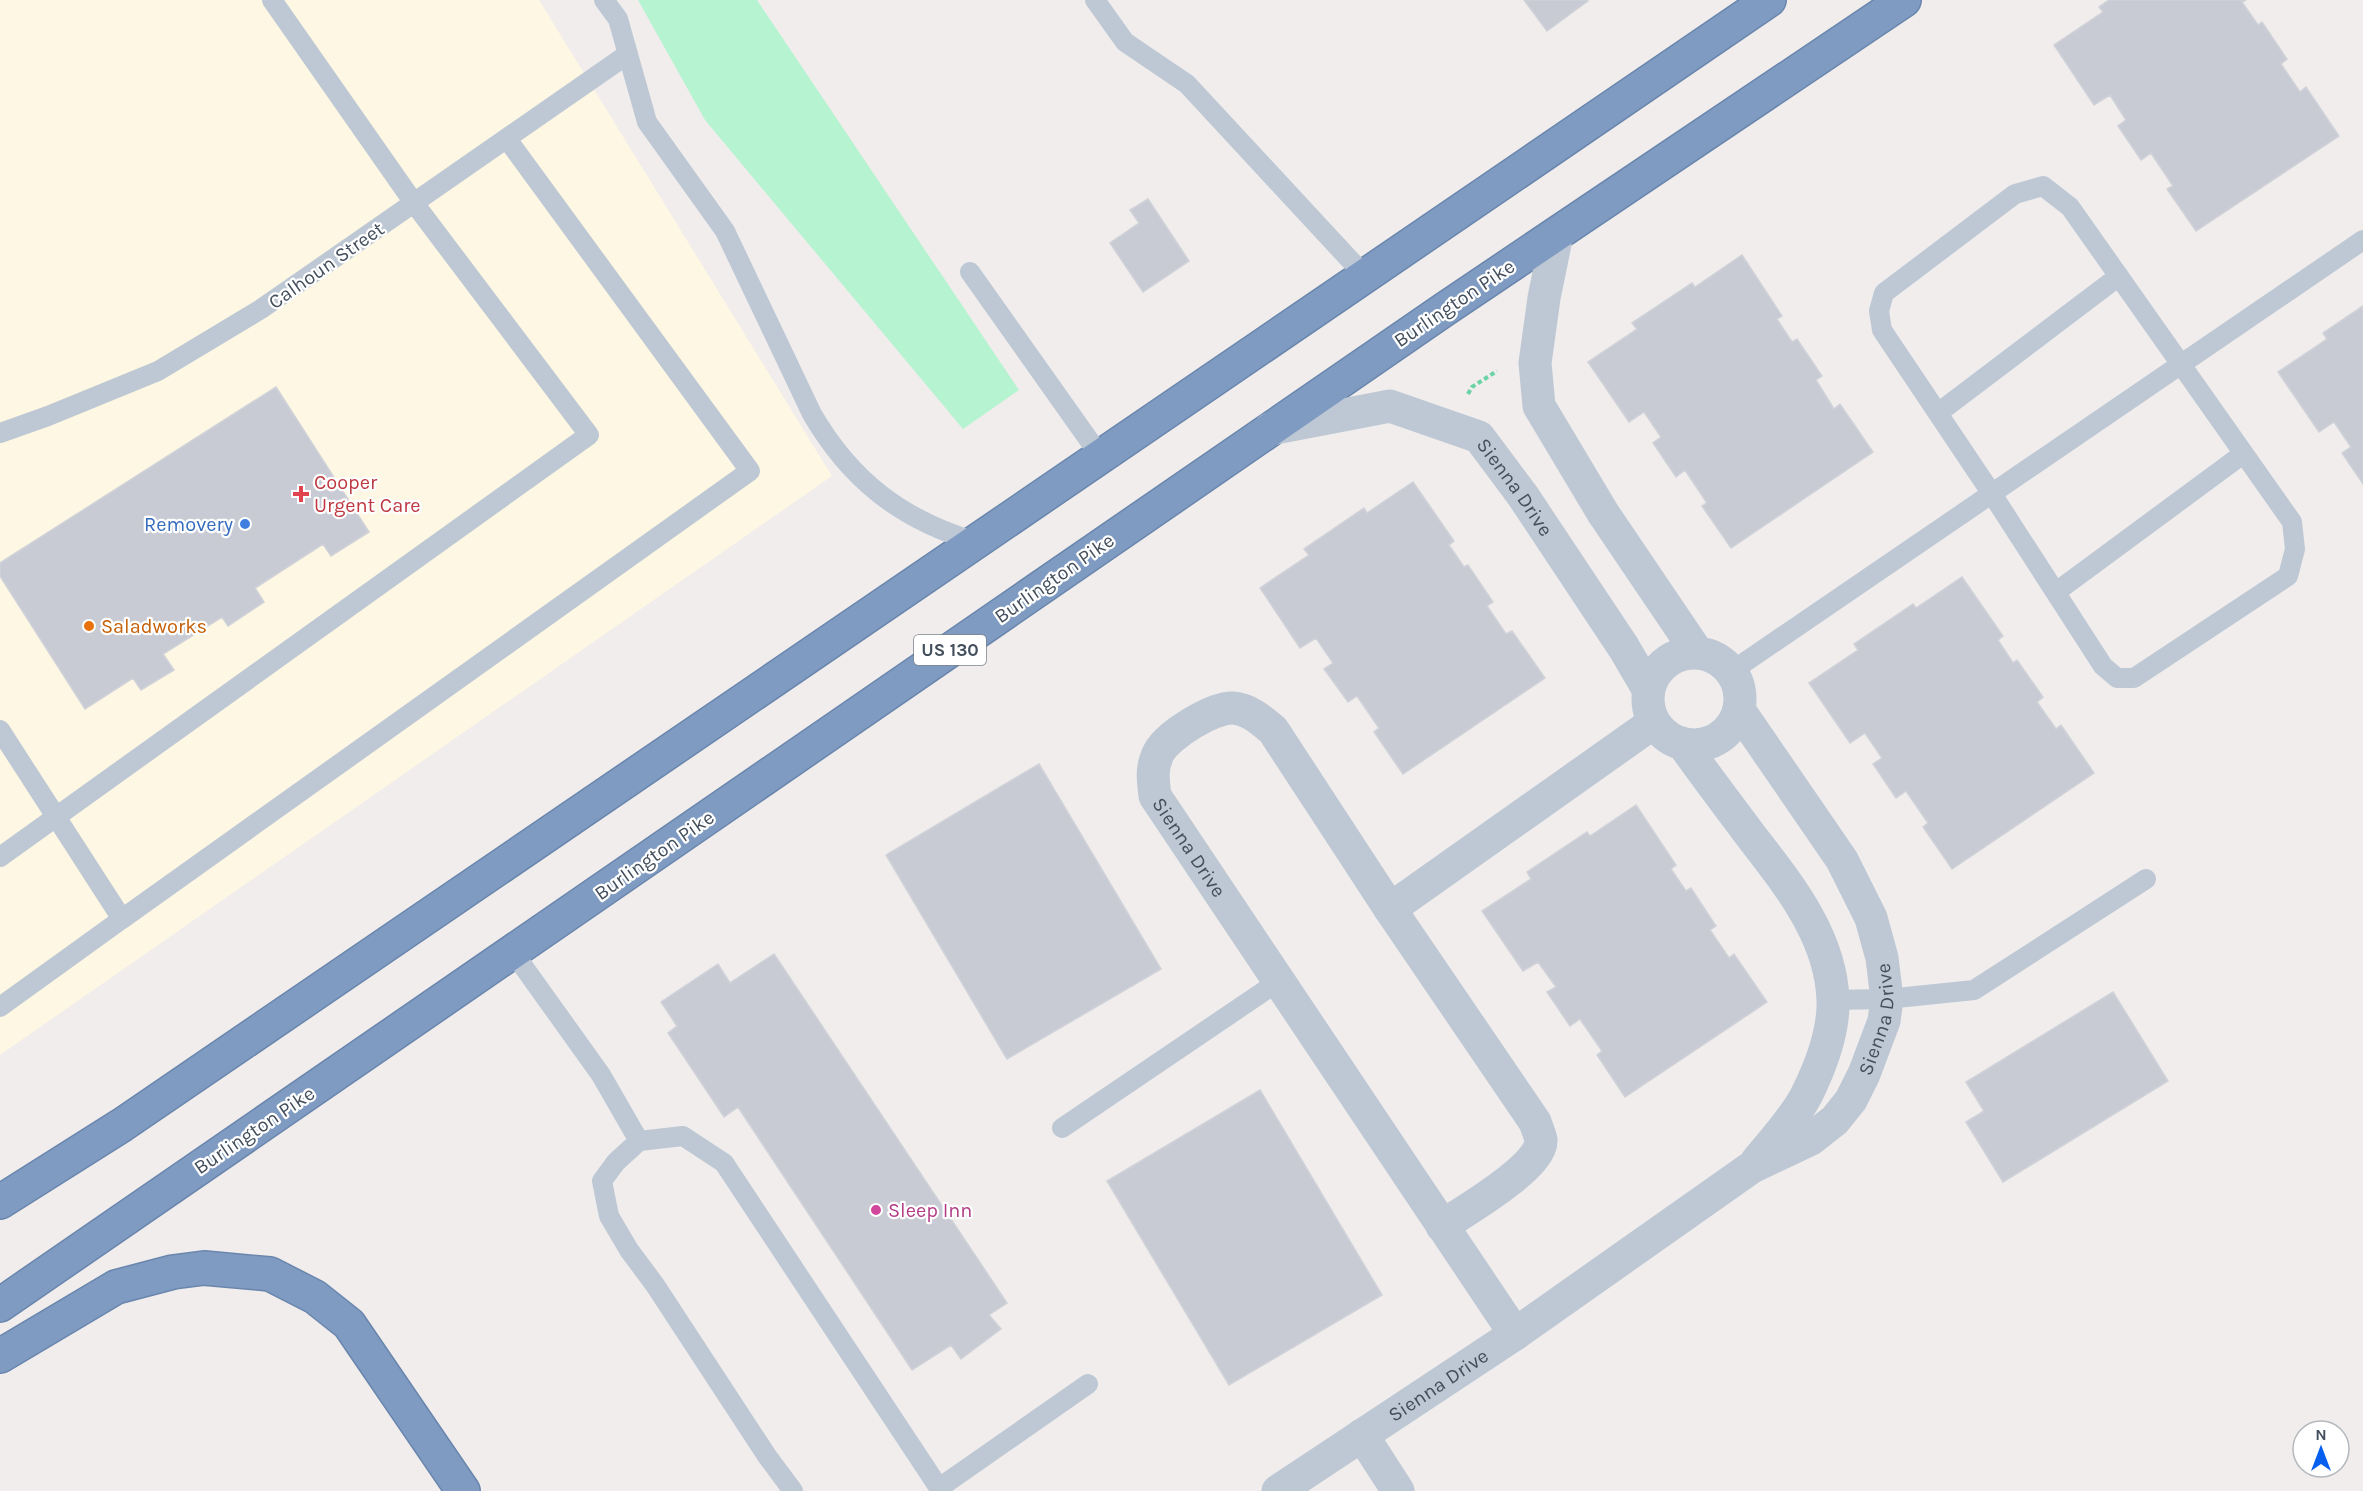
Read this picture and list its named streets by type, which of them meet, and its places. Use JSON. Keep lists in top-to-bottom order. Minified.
{"streets":{"highway":["Burlington Pike","US 130"],"street":["Sienna Drive"],"lane":["Calhoun Street"]},"crossings":[["Burlington Pike","Sienna Drive"]],"places":{"health":["Cooper Urgent Care"],"other":["Removery","Saladworks","Sleep Inn"]},"north":"top"}
